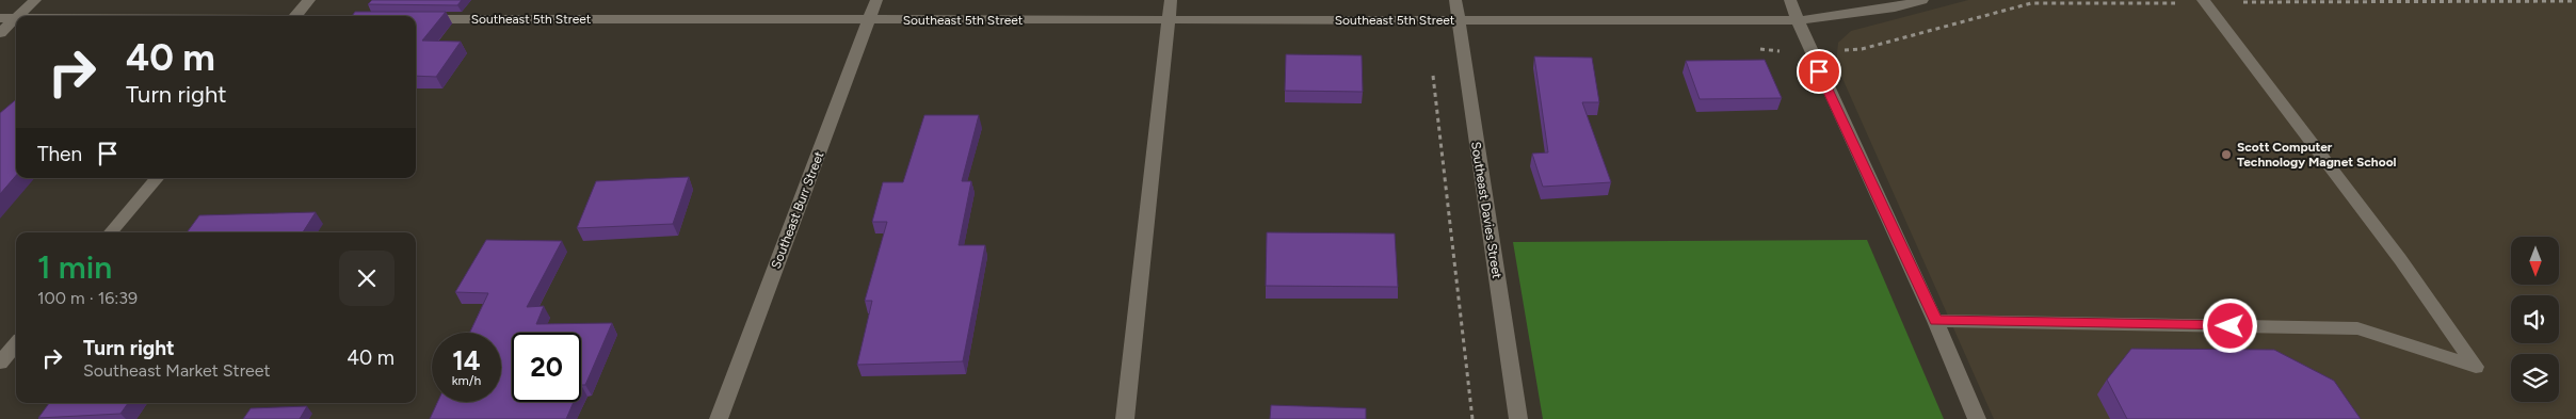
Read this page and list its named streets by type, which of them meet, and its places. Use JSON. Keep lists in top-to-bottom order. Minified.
{"streets":{"street":["Southeast 5th Street","Southeast Burr Street","Southeast Davies Street"]},"crossings":[["Southeast 5th Street","Southeast Burr Street"],["Southeast 5th Street","Southeast Davies Street"]],"places":["Scott Computer Technology Magnet School"],"north":"bottom","page":{"turn":["40 m","Turn right"],"then":"Then","heading":["1 min","100 m · 16:39"],"list":[{"name":"Turn right","note":"Southeast Market Street","value":"40 m"}],"speed":"14 km/h","limit":"20"}}
